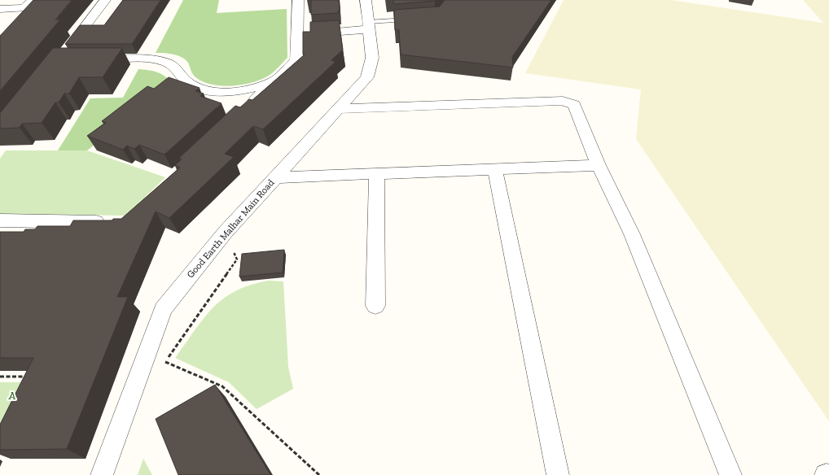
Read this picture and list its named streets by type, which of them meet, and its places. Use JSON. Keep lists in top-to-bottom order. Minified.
{"streets":{"street":["Good Earth Malhar Main Road"]},"parks":["A"]}
